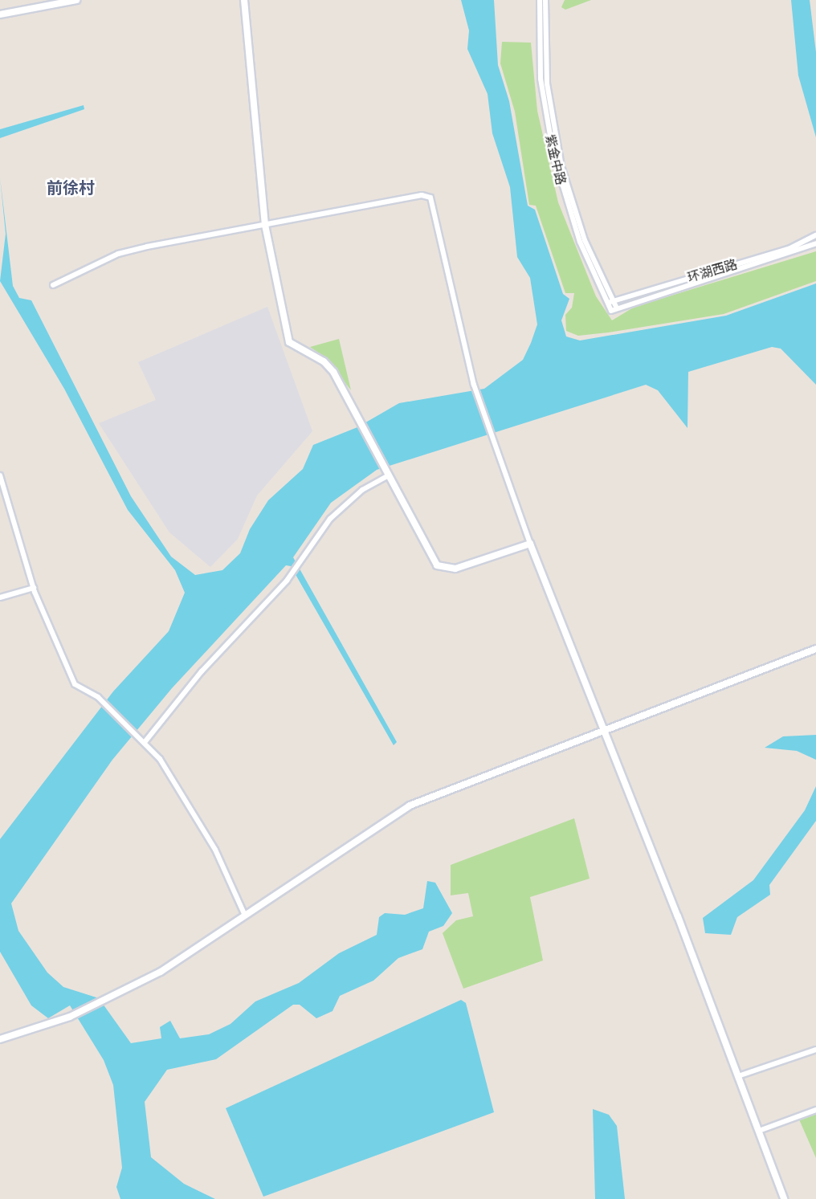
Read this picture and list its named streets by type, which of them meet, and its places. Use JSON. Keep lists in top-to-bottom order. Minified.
{"streets":{"street":["紫金中路","环湖西路"]},"crossings":[["紫金中路","环湖西路"]],"districts":["前徐村"]}
